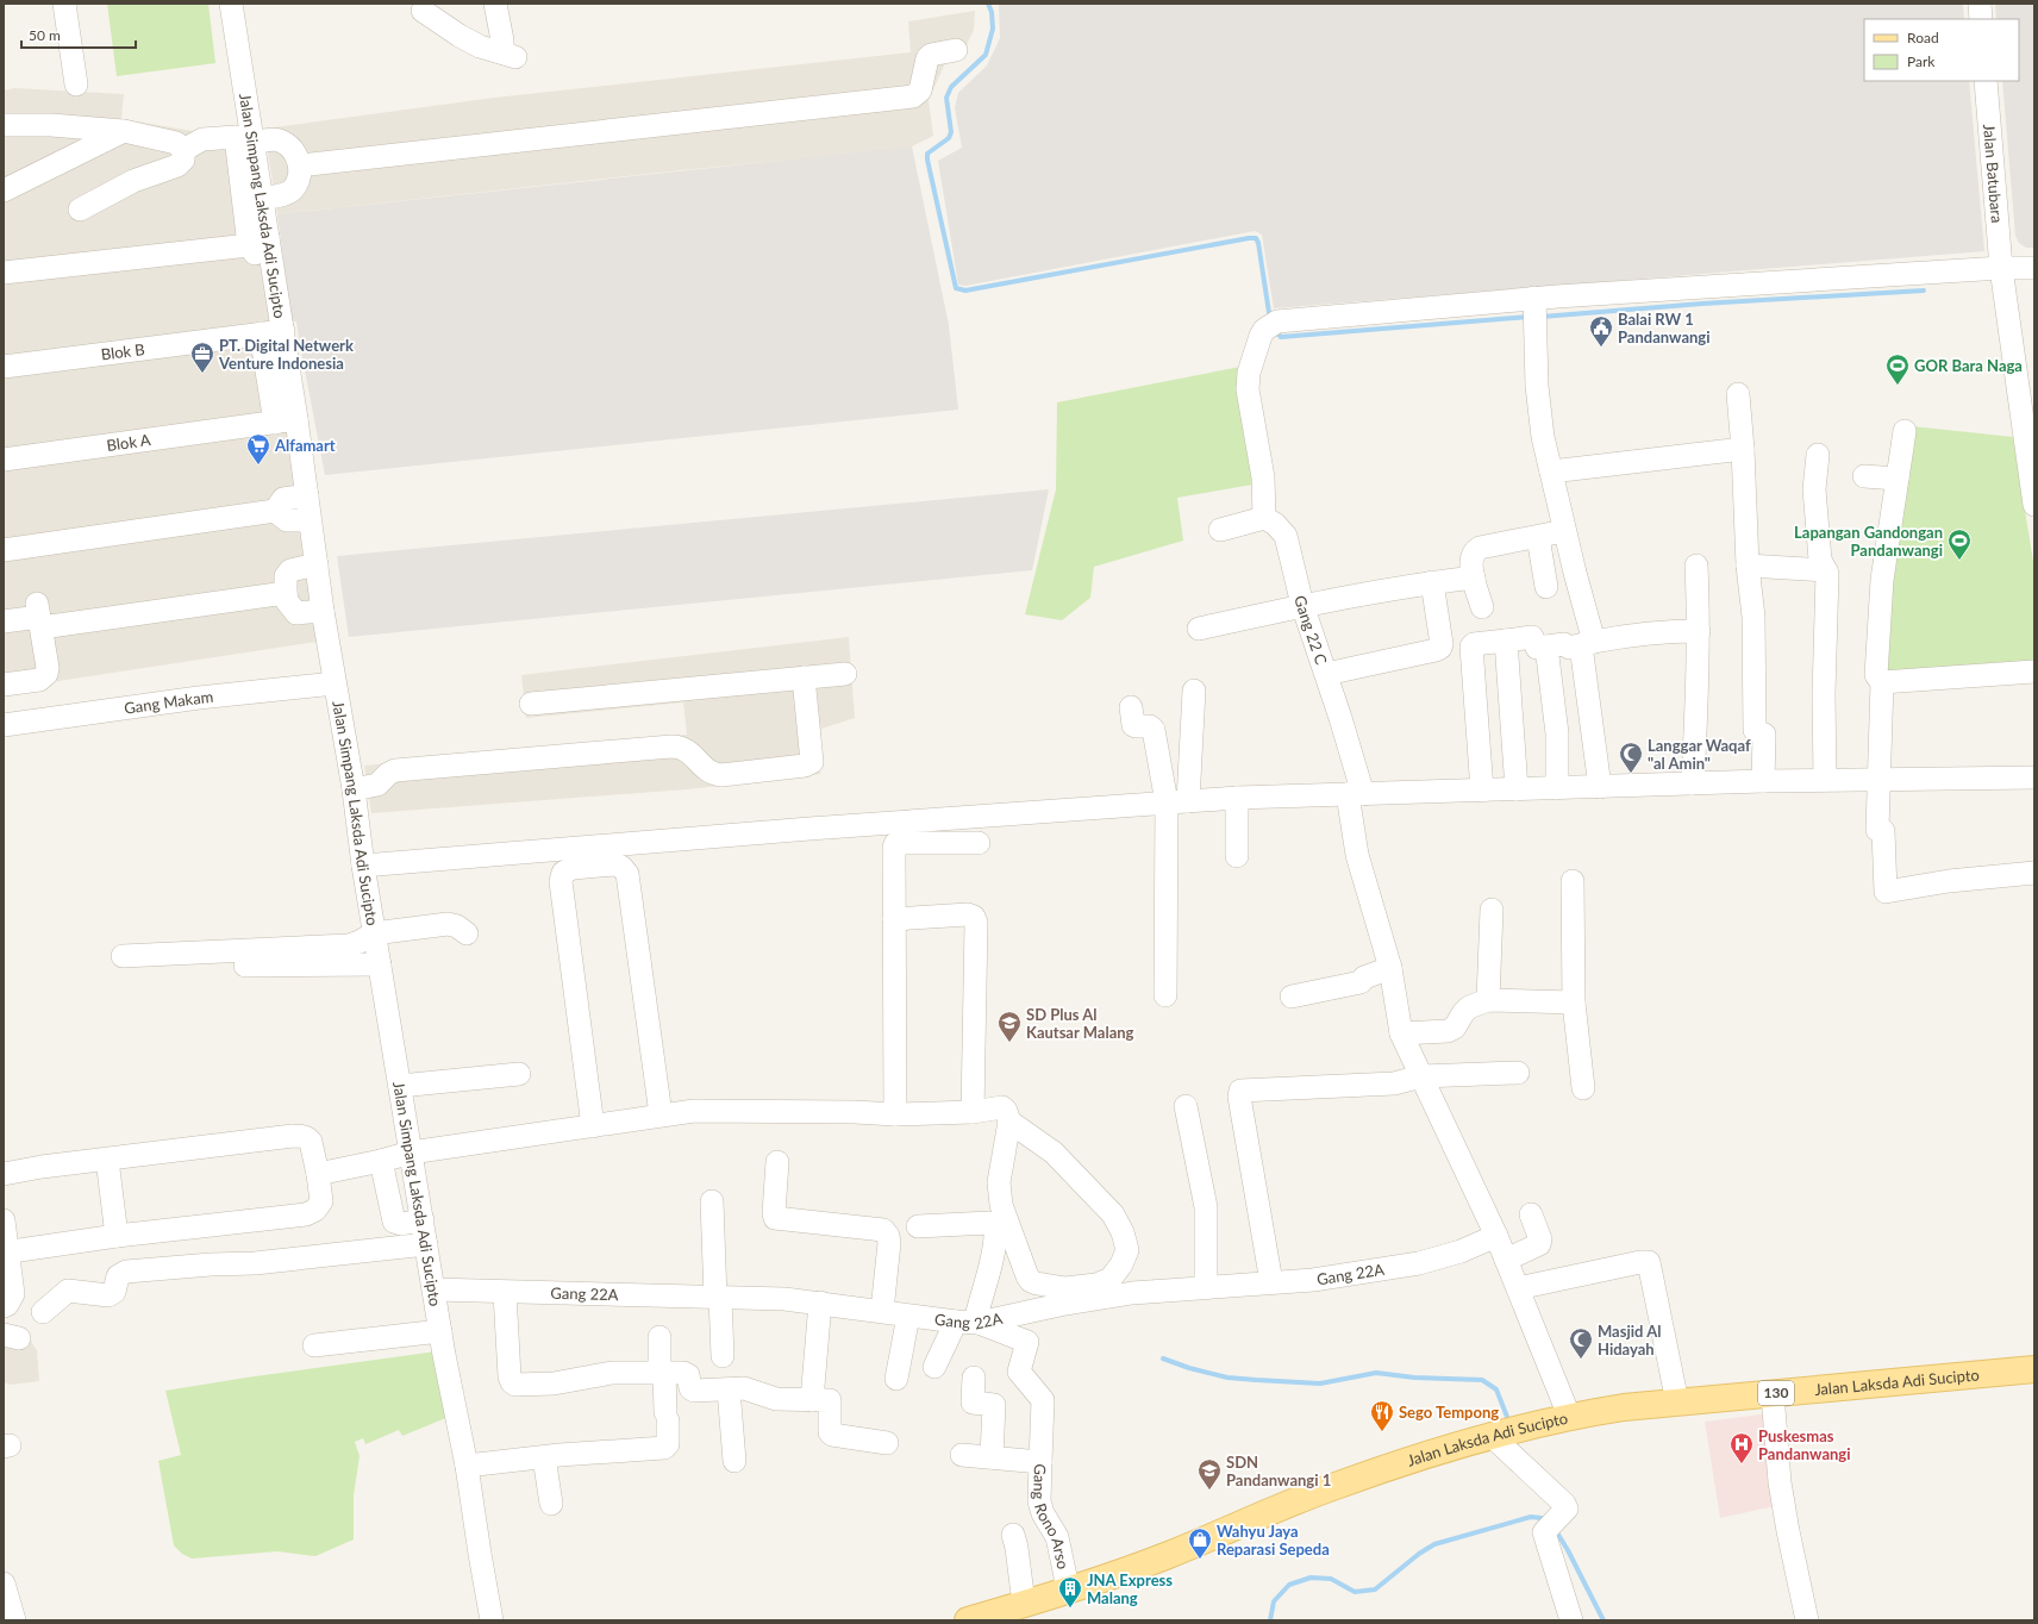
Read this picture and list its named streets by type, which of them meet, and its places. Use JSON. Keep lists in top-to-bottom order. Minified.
{"streets":{"main road":["Jalan Laksda Adi Sucipto","130"],"street":["Jalan Batubara","Jalan Simpang Laksda Adi Sucipto","Blok B","Blok A","Gang 22 C","Gang Makam","Gang 22A","Gang Rono Arso"]},"crossings":[["Jalan Simpang Laksda Adi Sucipto","Blok B"],["Jalan Simpang Laksda Adi Sucipto","Blok A"],["Jalan Simpang Laksda Adi Sucipto","Gang Makam"],["Jalan Simpang Laksda Adi Sucipto","Gang 22A"],["Gang 22 C","Gang 22A"],["Gang 22 C","Jalan Laksda Adi Sucipto"],["Jalan Laksda Adi Sucipto","Gang Rono Arso"]],"places":{"public building":["Balai RW 1 Pandanwangi"],"office":["PT. Digital Netwerk Venture Indonesia"],"sports":["GOR Bara Naga","Lapangan Gandongan Pandanwangi"],"supermarket":["Alfamart"],"mosque":["Langgar Waqaf \"al Amin\"","Masjid Al Hidayah"],"school or university":["SD Plus Al Kautsar Malang","SDN Pandanwangi 1"],"restaurant":["Sego Tempong"],"hospital":["Puskesmas Pandanwangi"],"shop":["Wahyu Jaya Reparasi Sepeda"],"building":["JNA Express Malang"]},"legend":["Road","Park"],"scale_bar":"50 m"}
